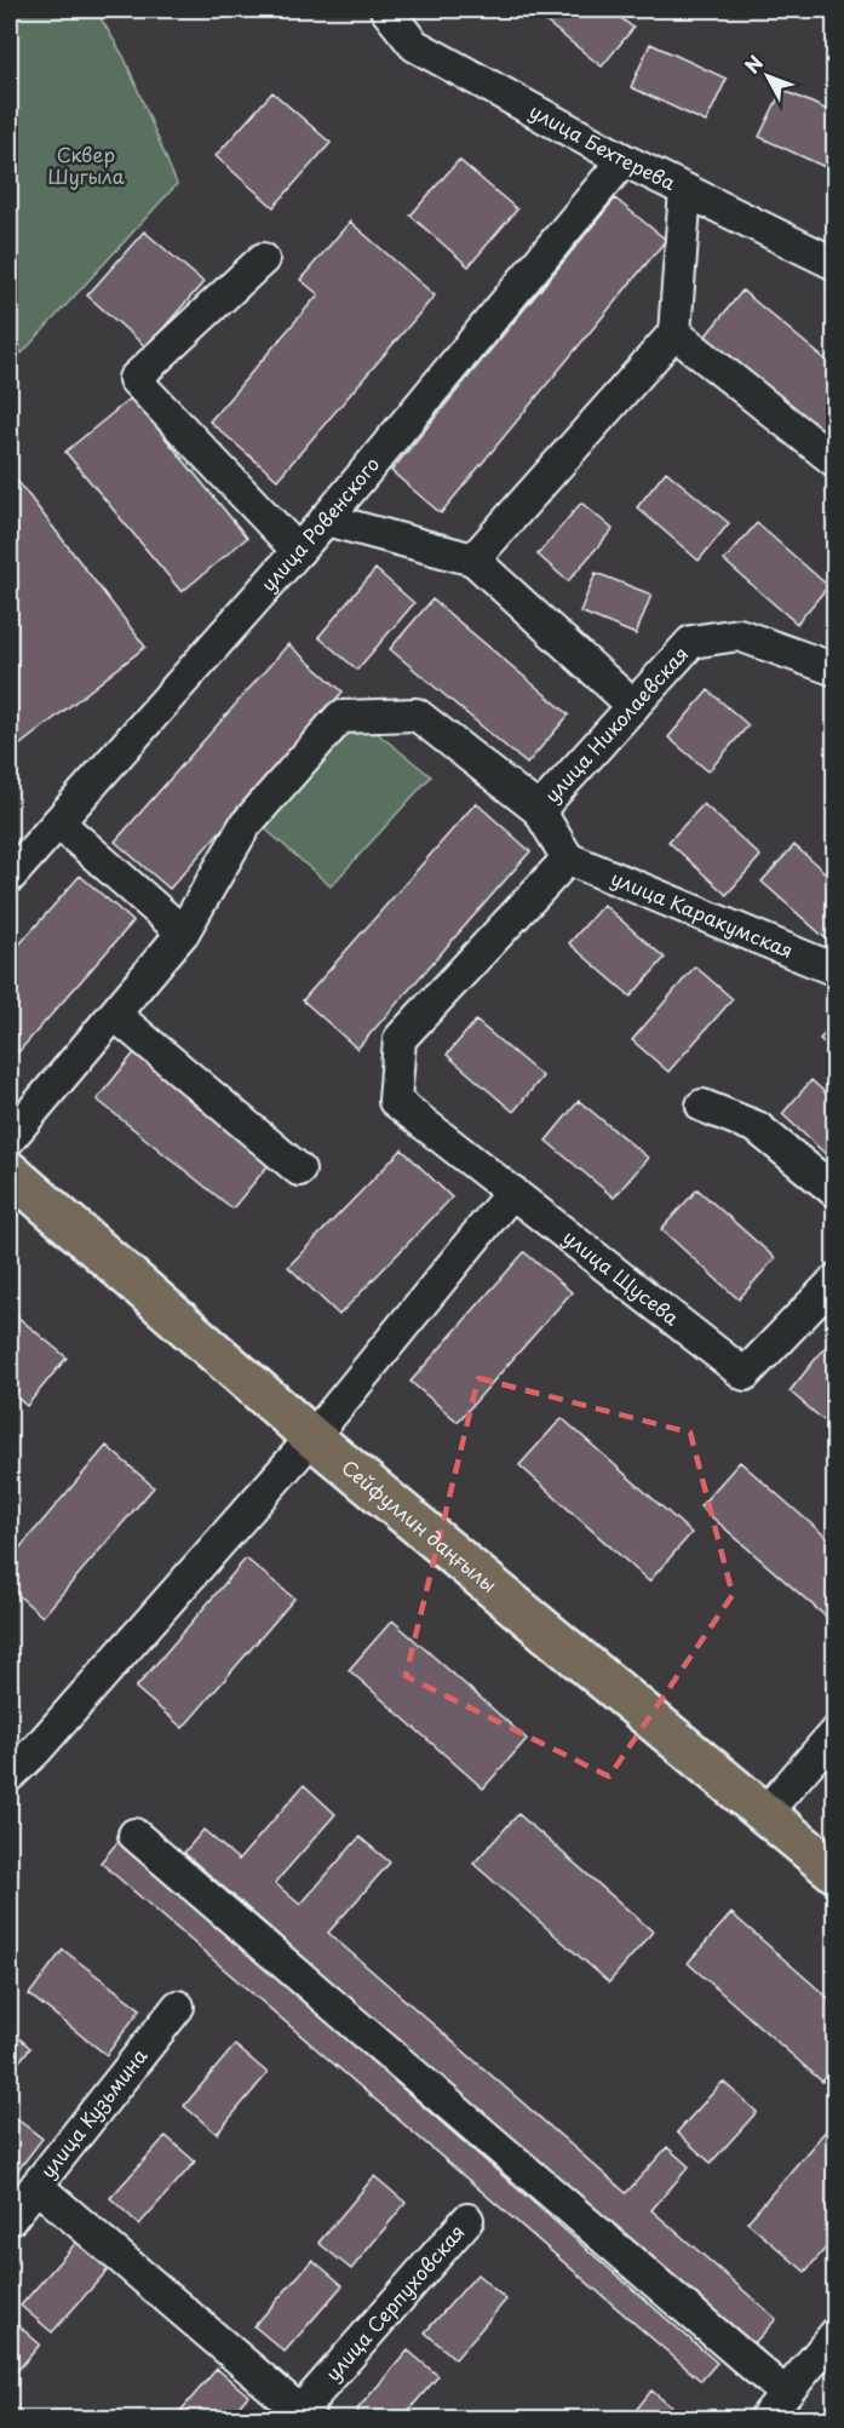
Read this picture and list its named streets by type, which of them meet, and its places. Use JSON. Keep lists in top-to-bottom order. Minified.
{"streets":{"main road":["Сейфуллин даңғылы"],"street":["улица Бехтерева","улица Ровенского","улица Николаевская","улица Каракумская","улица Щусева","улица Кузьмина","улица Серпуховская"]},"crossings":[["улица Бехтерева","улица Ровенского"],["улица Николаевская","улица Каракумская"],["улица Николаевская","улица Щусева"],["улица Каракумская","улица Щусева"]],"parks":["Сквер Шугыла"],"north":"top left"}
